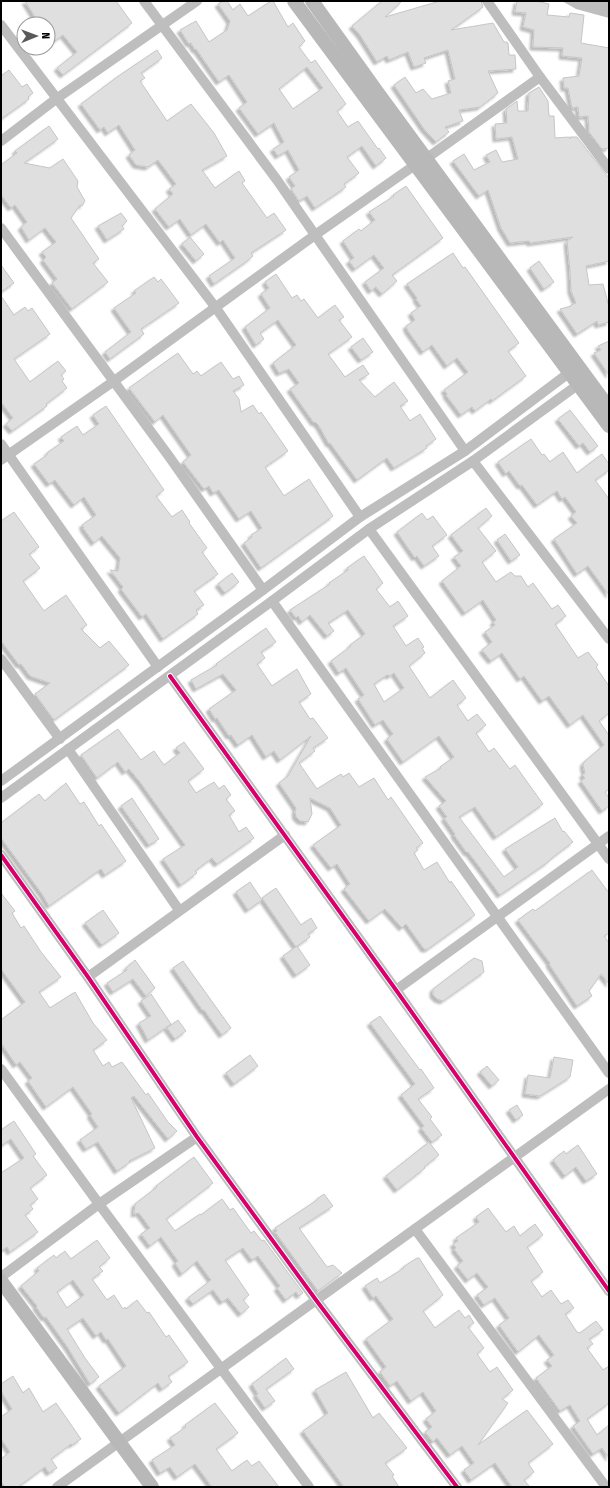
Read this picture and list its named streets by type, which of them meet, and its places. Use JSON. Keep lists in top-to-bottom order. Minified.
{"north":"right"}
